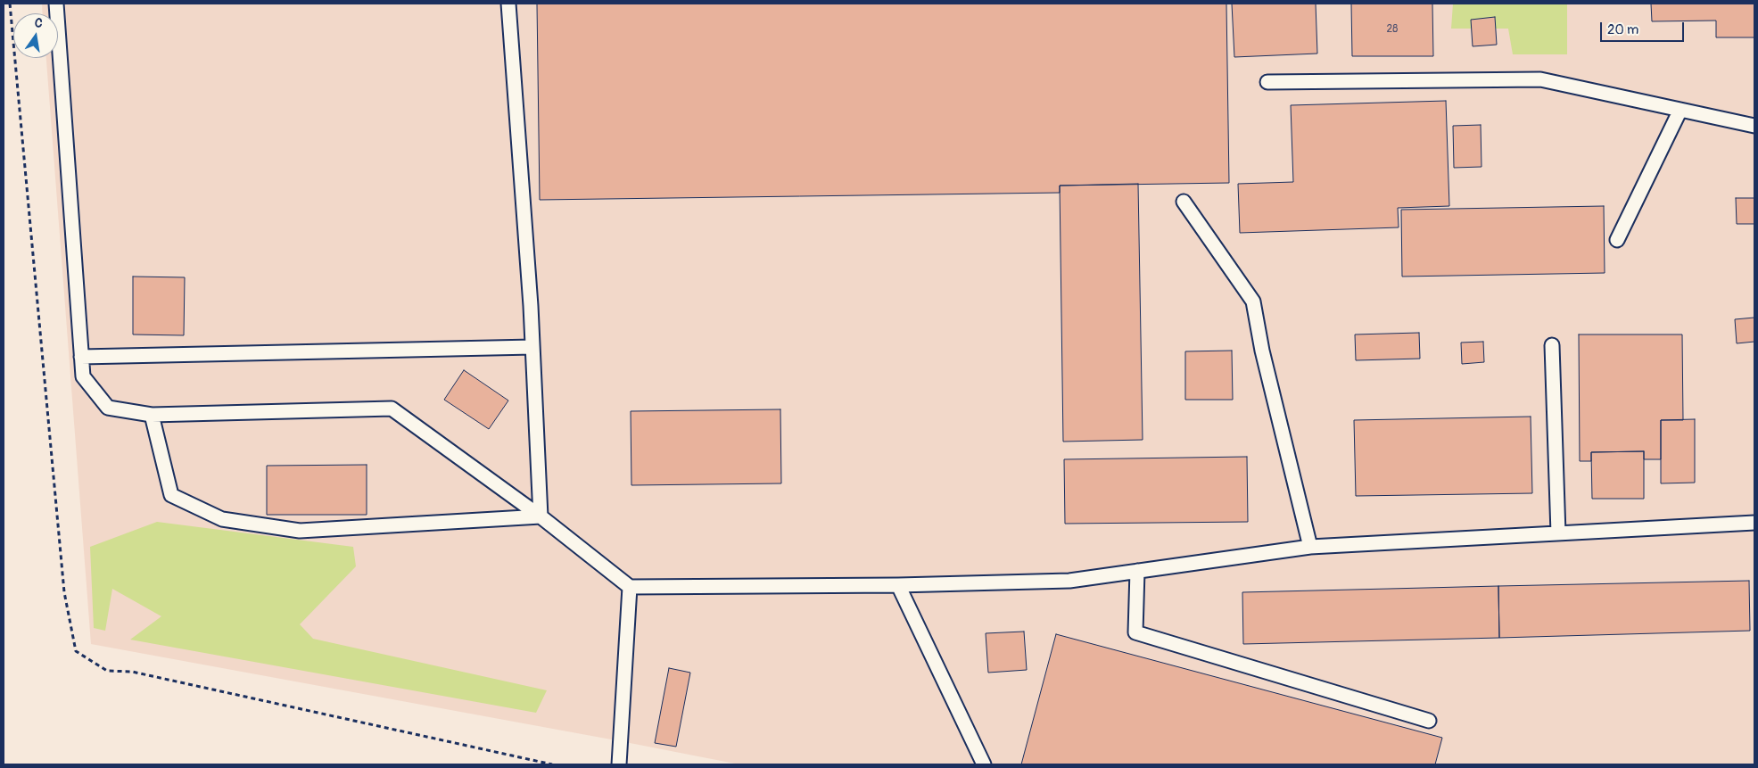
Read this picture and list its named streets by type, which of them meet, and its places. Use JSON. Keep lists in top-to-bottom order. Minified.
{"house_numbers":["28"],"scale_bar":"20 m","north":"top"}
